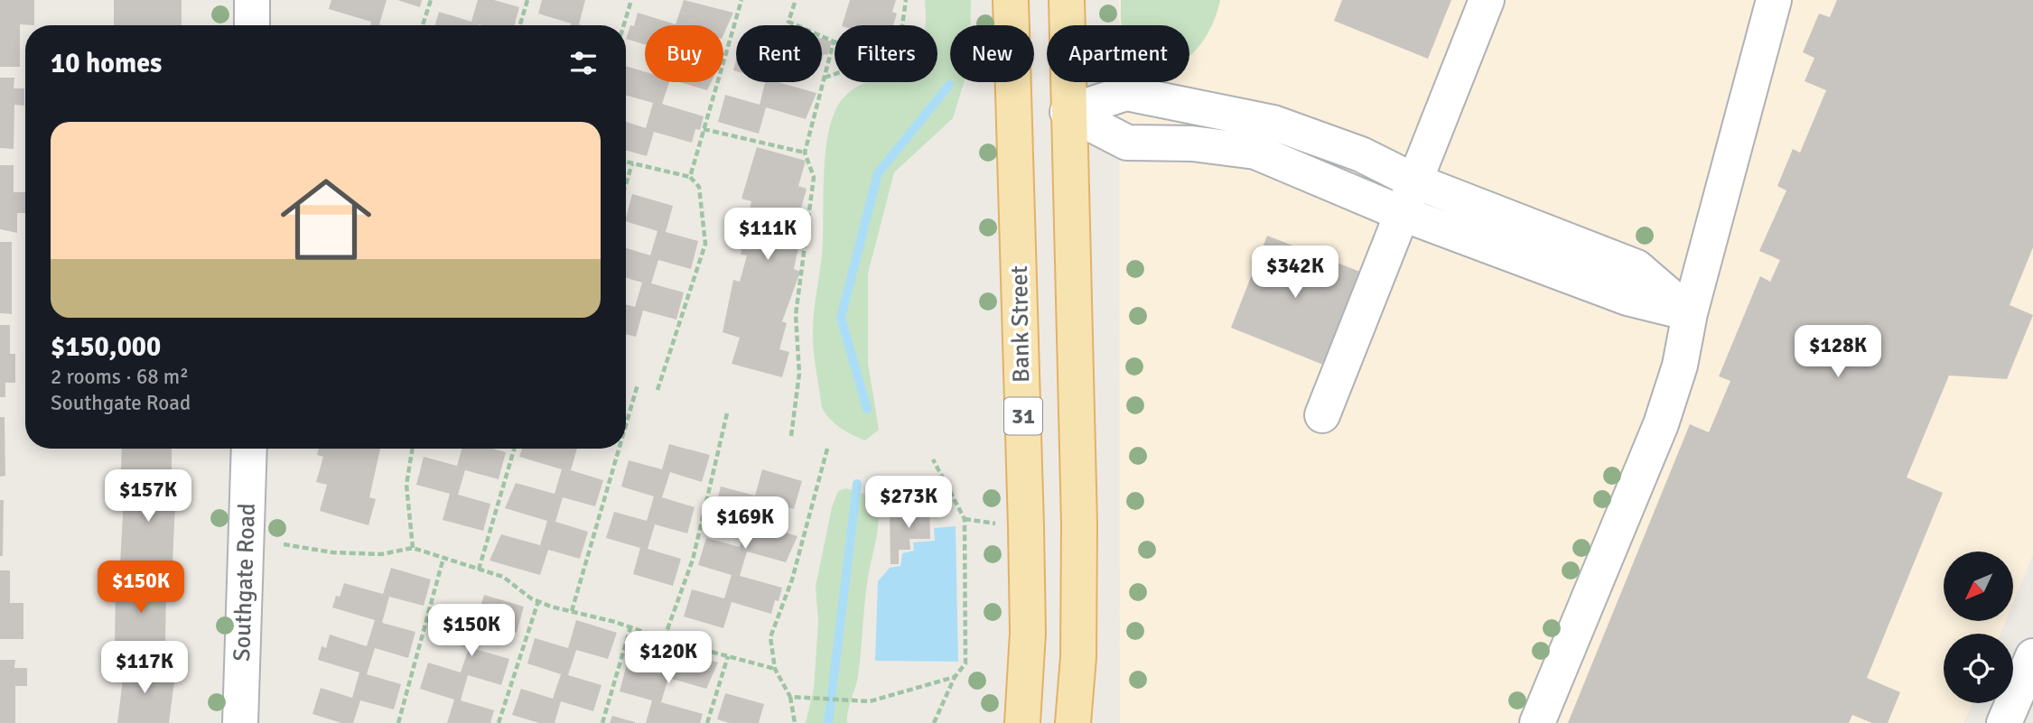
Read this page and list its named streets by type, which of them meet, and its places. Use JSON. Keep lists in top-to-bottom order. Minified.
{"streets":{"main road":["Bank Street","31"],"street":["Southgate Road"]},"north":"bottom left","page":{"chip":["Buy","Rent","Filters","New","Apartment"],"heading":"10 homes","list":[{"name":"$150,000","note":"2 rooms · 68 m² · Southgate Road"}],"price":["$111K","$342K","$128K","$157K","$273K","$169K","$150K","$150K","$120K","$117K"]}}
